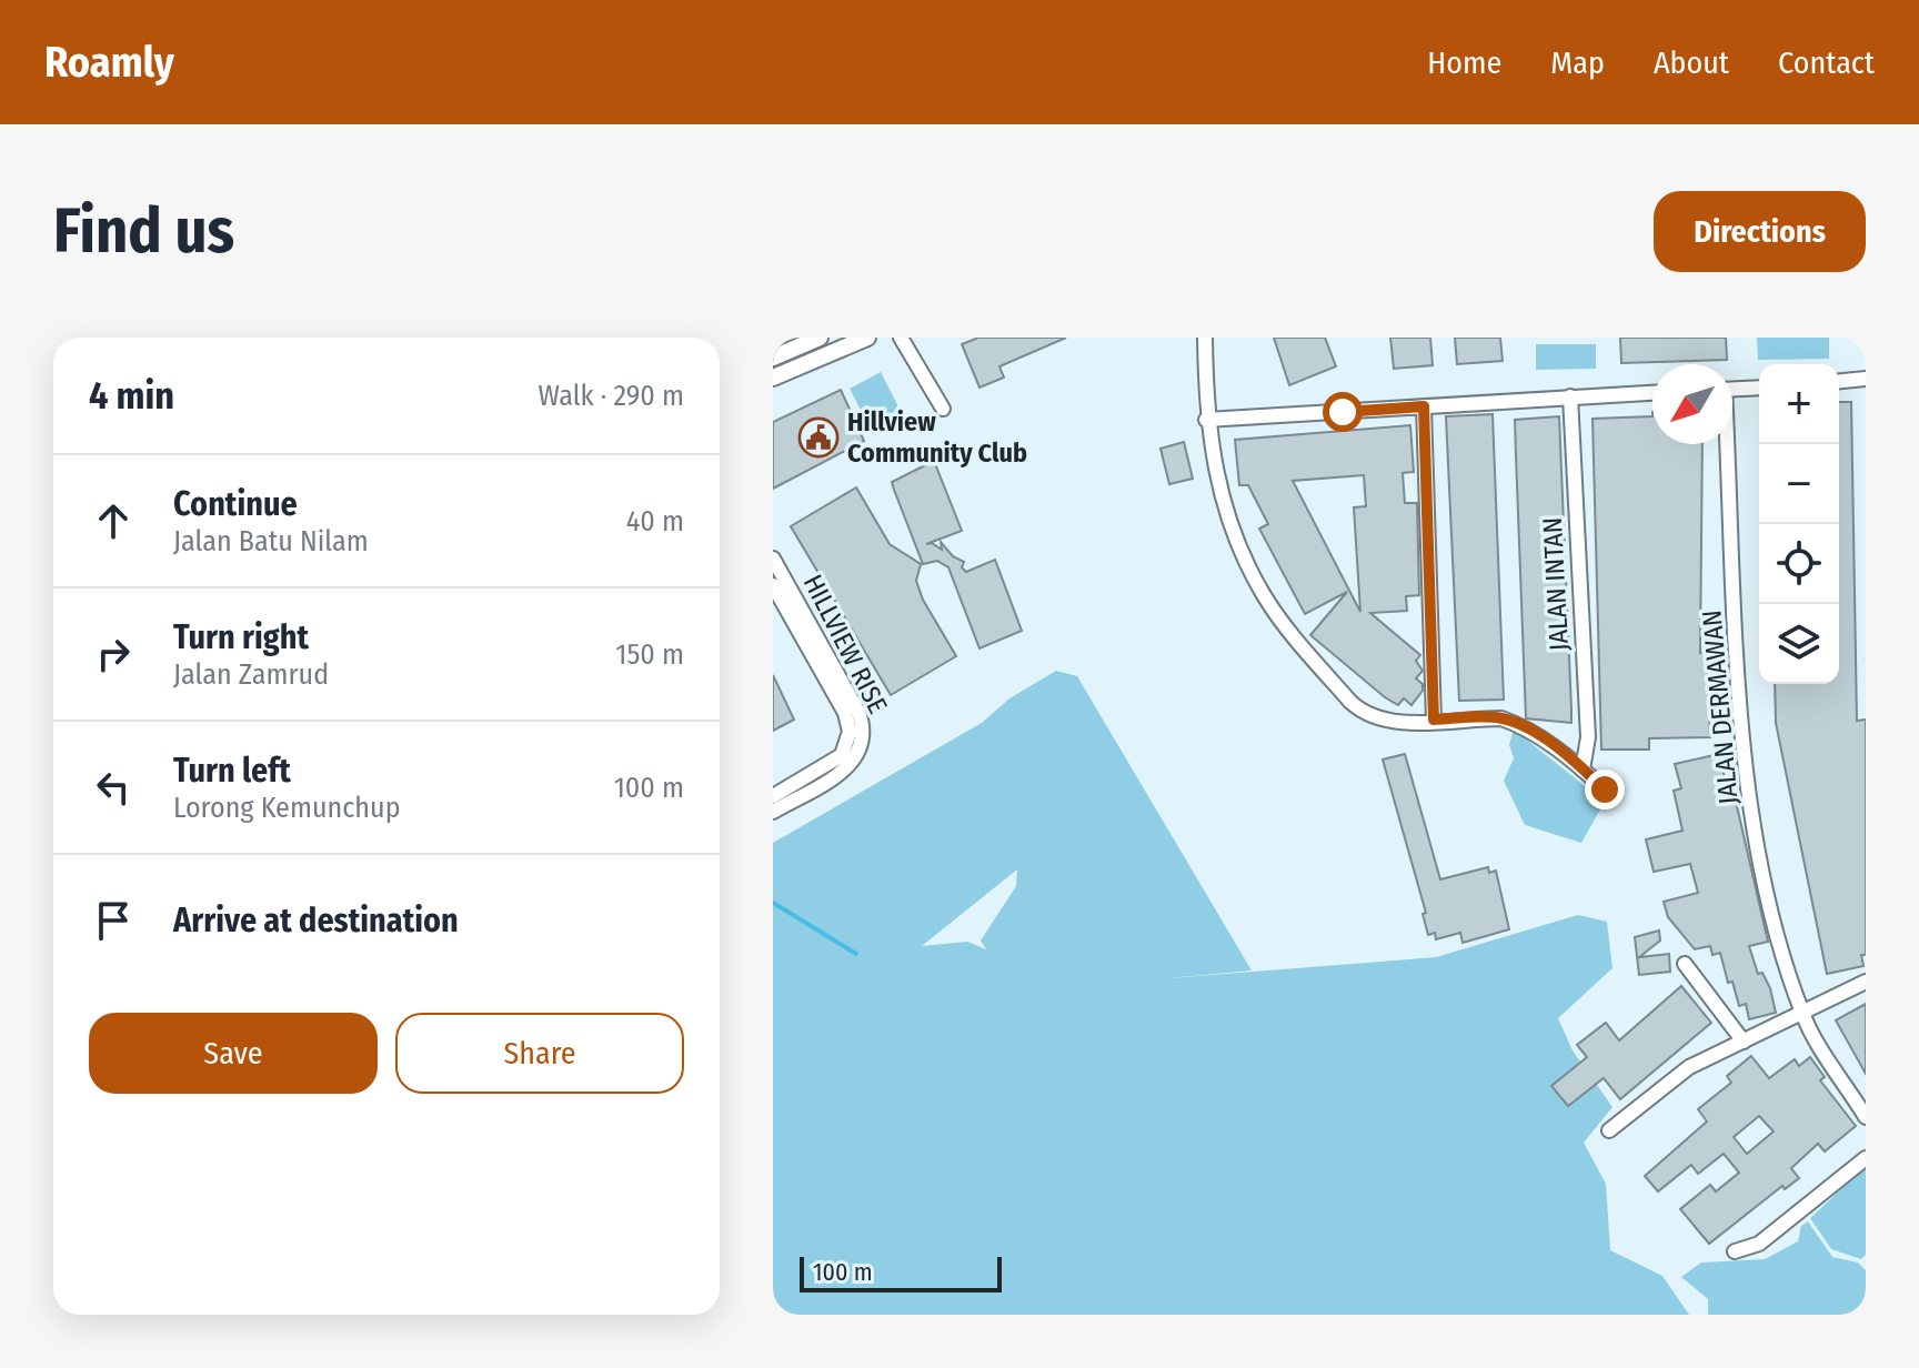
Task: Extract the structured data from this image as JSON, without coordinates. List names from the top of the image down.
{
  "streets": {
    "street": ["JALAN INTAN", "HILLVIEW RISE", "JALAN DERMAWAN"]
  },
  "places": {
    "public building": ["Hillview Community Club"]
  },
  "scale_bar": "100 m",
  "north": "bottom left",
  "page": {
    "header": "Roamly",
    "nav": [
      "Home",
      "Map",
      "About",
      "Contact"
    ],
    "buttons": [
      "Directions",
      ["Save", "Share"]
    ],
    "title": "Find us",
    "heading": ["4 min", "Walk · 290 m"],
    "map_buttons": ["+", "−"],
    "list": [
      ["Continue", "Jalan Batu Nilam", "40 m"],
      ["Turn right", "Jalan Zamrud", "150 m"],
      ["Turn left", "Lorong Kemunchup", "100 m"],
      "Arrive at destination"
    ],
    "scale": "100 m"
  }
}
